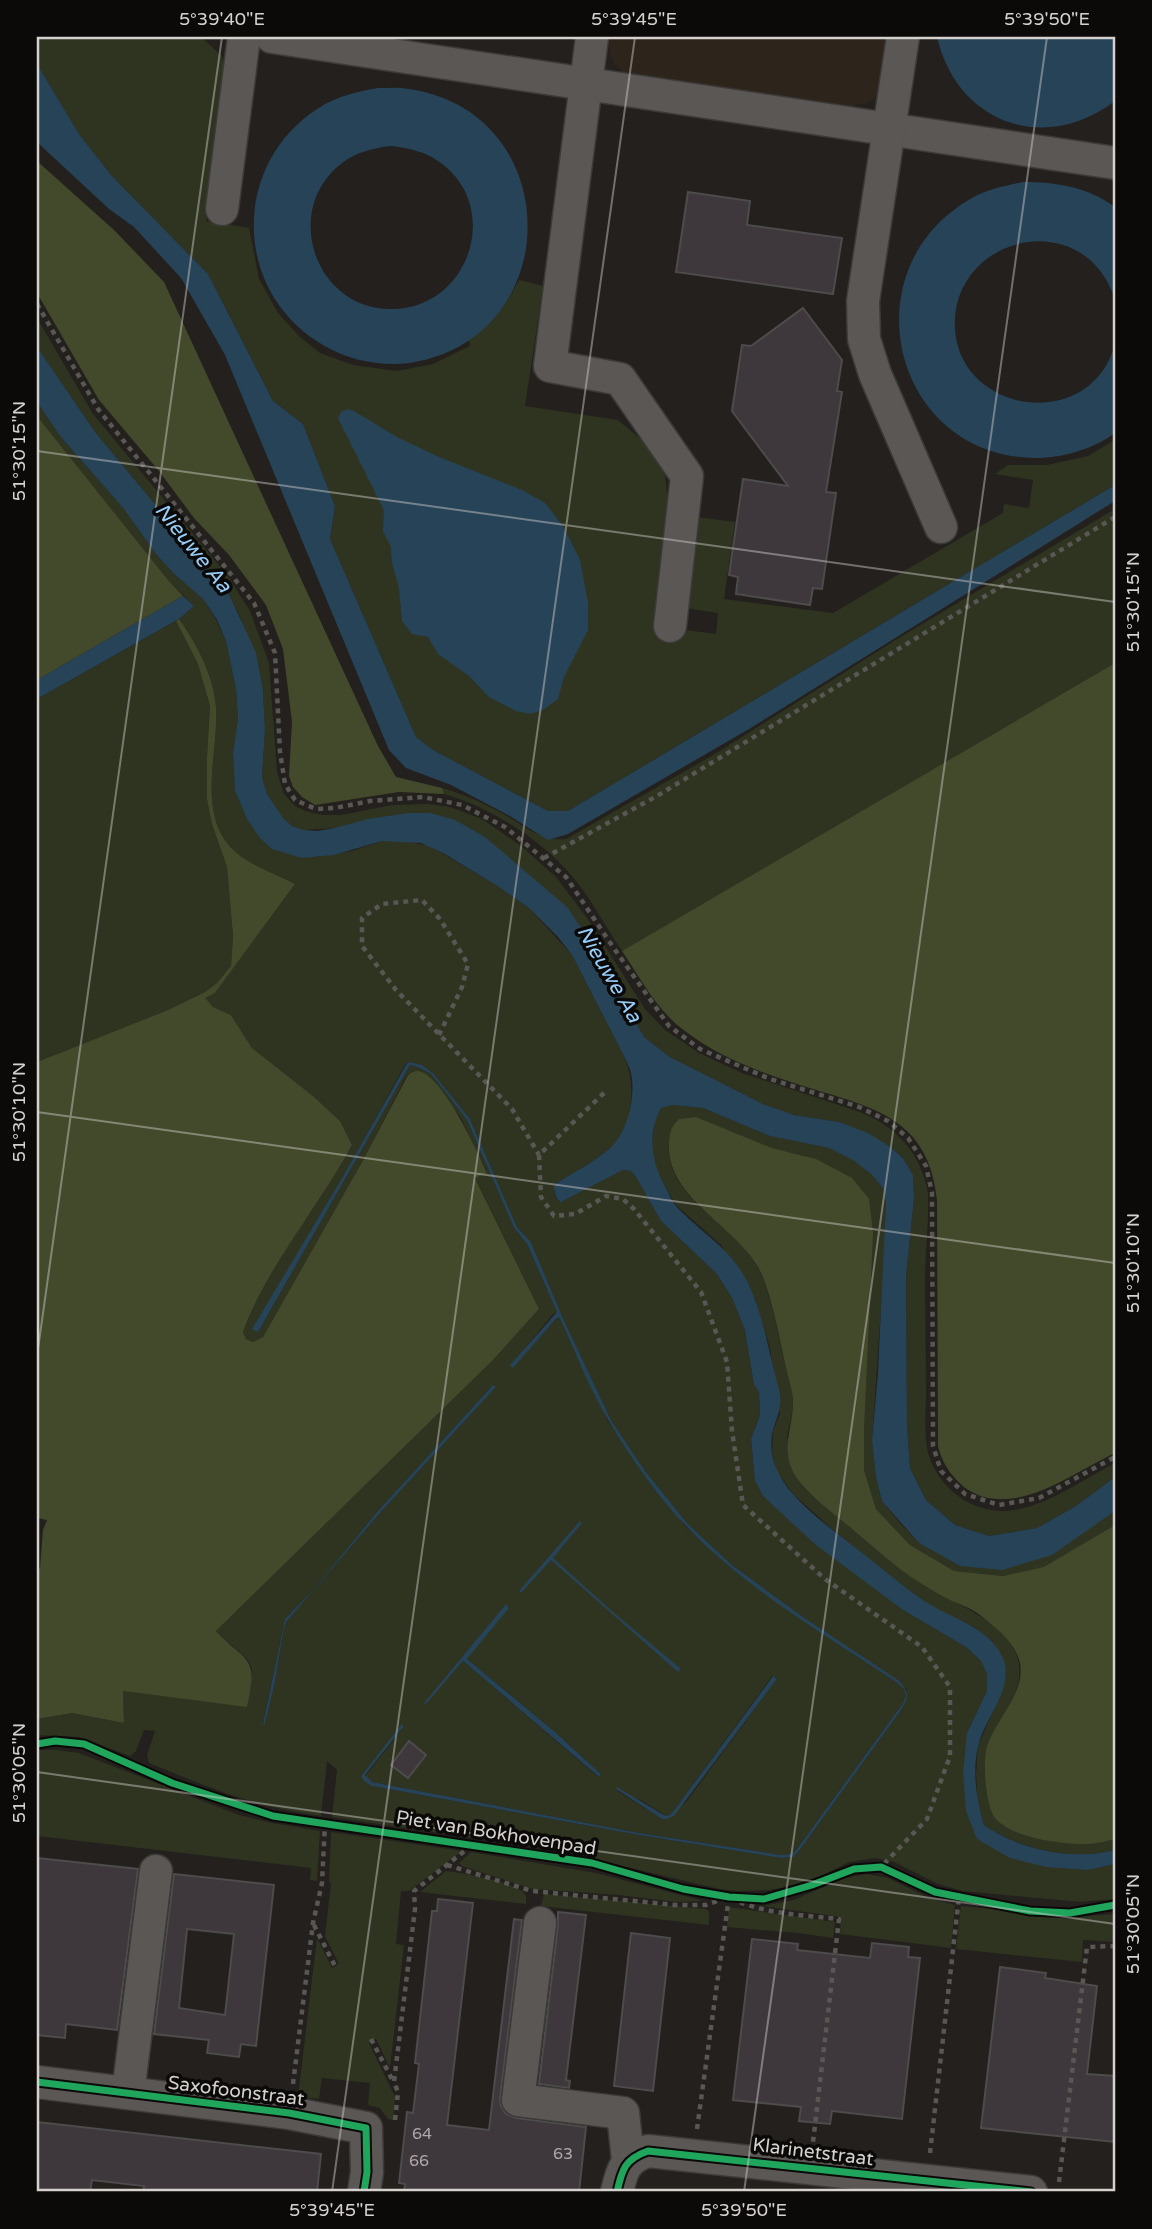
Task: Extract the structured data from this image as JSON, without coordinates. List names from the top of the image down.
{
  "streets": {
    "street": ["Saxofoonstraat", "Klarinetstraat"],
    "cycle path": ["Piet van Bokhovenpad"]
  },
  "water": ["Nieuwe Aa"],
  "house_numbers": ["64", "63", "66"],
  "coordinates": [
    "5°39'40\"E",
    "5°39'45\"E",
    "5°39'50\"E",
    "51°30'15\"N",
    "51°30'10\"N",
    "51°30'05\"N"
  ]
}
